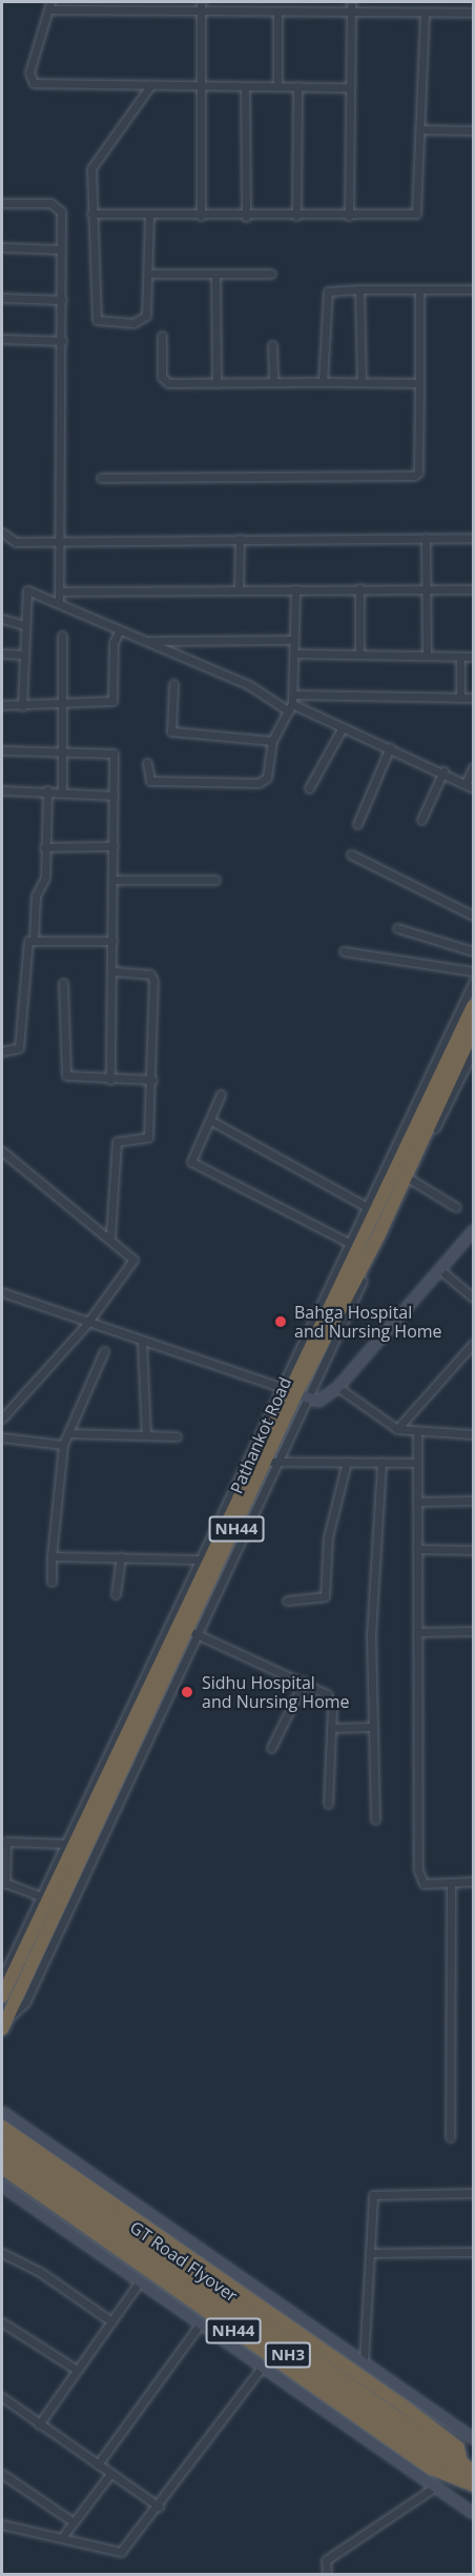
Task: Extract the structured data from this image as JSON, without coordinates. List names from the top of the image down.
{
  "streets": {
    "highway": [
      "Pathankot Road",
      "NH44",
      "GT Road Flyover",
      "NH3"
    ]
  },
  "crossings": [
    ["Pathankot Road", "NH44"],
    ["NH44", "GT Road Flyover"],
    ["NH44", "NH3"],
    ["GT Road Flyover", "NH3"]
  ],
  "places": ["Bahga Hospital and Nursing Home", "Sidhu Hospital and Nursing Home"]
}
